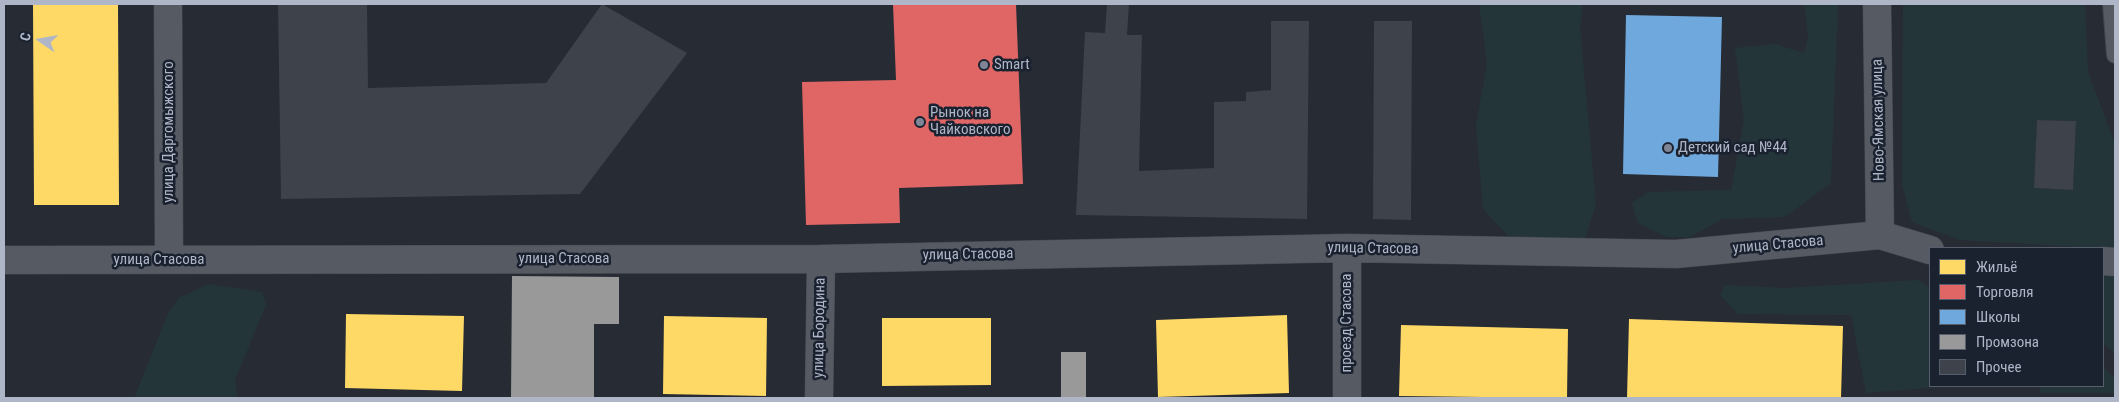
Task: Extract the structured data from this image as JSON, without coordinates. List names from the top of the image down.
{
  "streets": {
    "street": [
      "Ново-Ямская улица",
      "улица Даргомыжского",
      "улица Стасова",
      "проезд Стасова",
      "улица Бородина"
    ]
  },
  "crossings": [
    ["Ново-Ямская улица", "улица Стасова"],
    ["улица Даргомыжского", "улица Стасова"],
    ["улица Стасова", "проезд Стасова"],
    ["улица Стасова", "улица Бородина"]
  ],
  "places": ["Smart", "Рынок на Чайковского", "Детский сад №44"],
  "legend": [
    "Жильё",
    "Торговля",
    "Школы",
    "Промзона",
    "Прочее"
  ],
  "north": "left"
}
